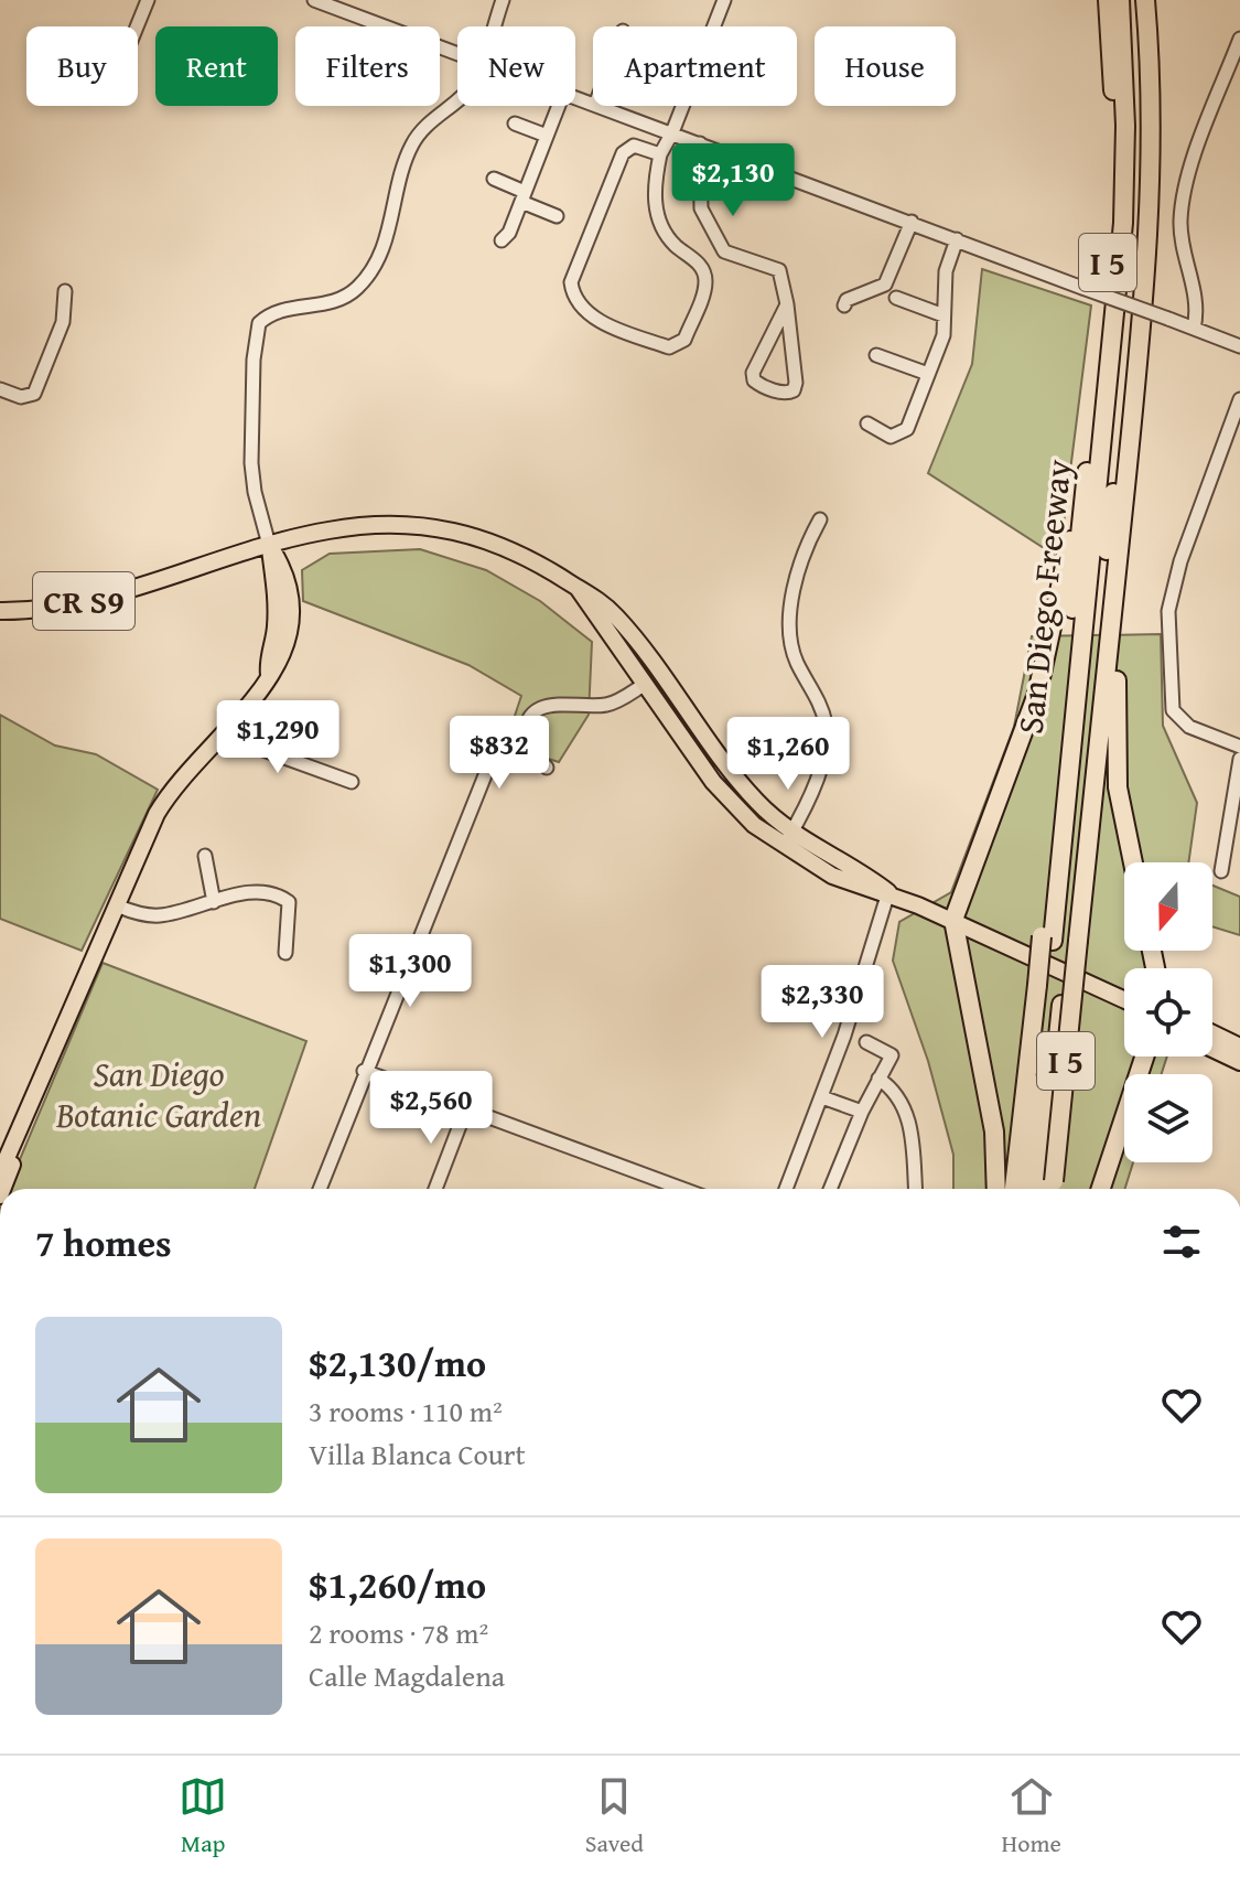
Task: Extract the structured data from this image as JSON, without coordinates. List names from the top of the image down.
{
  "streets": {
    "highway": ["I 5", "San Diego Freeway"],
    "main road": ["CR S9"]
  },
  "parks": ["San Diego Botanic Garden"],
  "north": "bottom",
  "page": {
    "chip": [
      "Buy",
      "Rent",
      "Filters",
      "New",
      "Apartment",
      "House"
    ],
    "price": [
      "$2,130",
      "$1,290",
      "$832",
      "$1,260",
      "$1,300",
      "$2,330",
      "$2,560"
    ],
    "heading": "7 homes",
    "list": [
      {
        "name": "$2,130/mo",
        "note": "3 rooms · 110 m² · Villa Blanca Court"
      },
      {
        "name": "$1,260/mo",
        "note": "2 rooms · 78 m² · Calle Magdalena"
      }
    ],
    "tabs": ["Map", "Saved", "Home"]
  }
}
